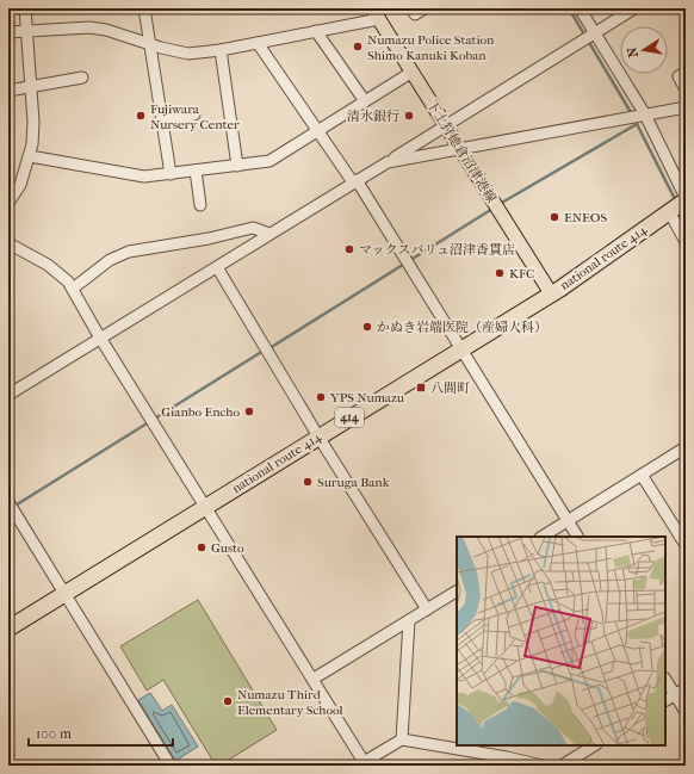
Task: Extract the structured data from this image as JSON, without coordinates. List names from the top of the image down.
{
  "streets": {
    "highway": ["national route 414", "414"],
    "main road": ["下土狩徳倉沼津港線"]
  },
  "crossings": [
    ["下土狩徳倉沼津港線", "national route 414"]
  ],
  "places": {
    "other": [
      "Numazu Police Station Shimo Kanuki Koban",
      "Fujiwara Nursery Center",
      "清水銀行",
      "ENEOS",
      "マックスバリュ沼津香貫店",
      "KFC",
      "かぬき岩端医院（産婦人科）",
      "YPS Numazu",
      "Gianbo Encho",
      "Suruga Bank",
      "Gusto",
      "Numazu Third Elementary School"
    ],
    "transit": ["八間町"]
  },
  "scale_bar": "100 m",
  "north": "left"
}
